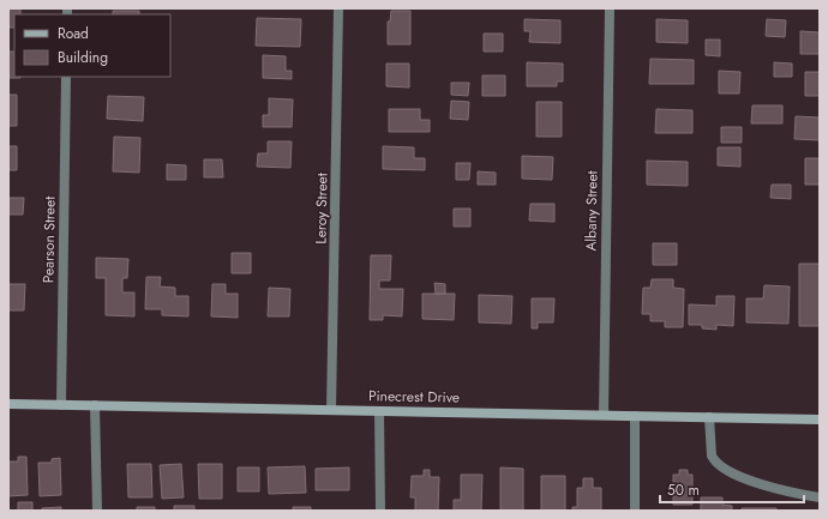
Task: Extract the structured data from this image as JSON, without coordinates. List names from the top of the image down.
{
  "streets": {
    "street": [
      "Leroy Street",
      "Albany Street",
      "Pearson Street",
      "Pinecrest Drive"
    ]
  },
  "crossings": [
    ["Leroy Street", "Pinecrest Drive"],
    ["Albany Street", "Pinecrest Drive"],
    ["Pearson Street", "Pinecrest Drive"]
  ],
  "legend": ["Road", "Building"],
  "scale_bar": "50 m"
}
